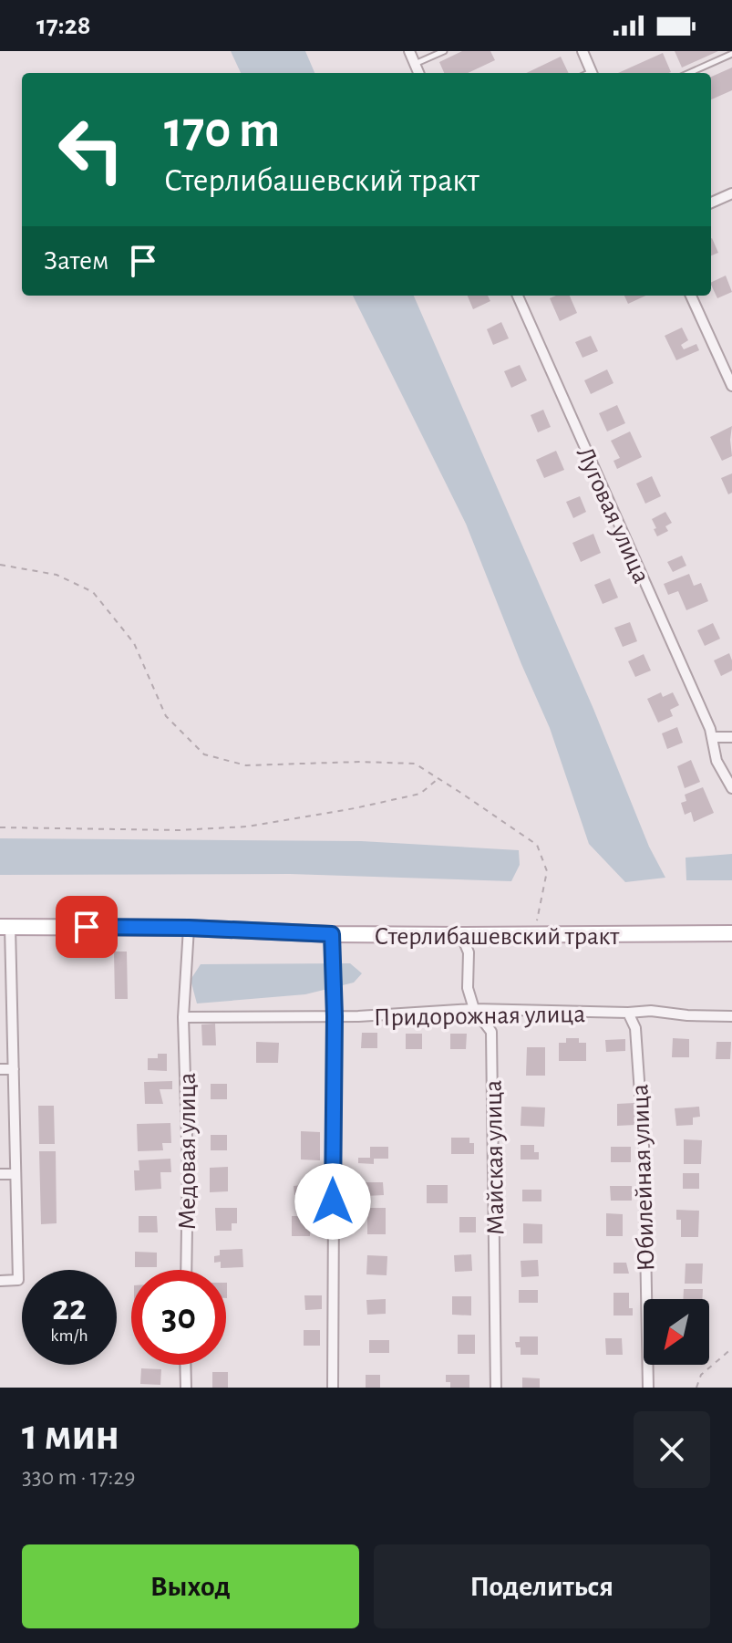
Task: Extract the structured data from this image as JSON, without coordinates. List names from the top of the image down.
{
  "streets": {
    "main road": ["Стерлибашевский тракт"],
    "street": [
      "Луговая улица",
      "Придорожная улица",
      "Медовая улица",
      "Майская улица",
      "Юбилейная улица"
    ]
  },
  "crossings": [
    ["Стерлибашевский тракт", "Медовая улица"],
    ["Стерлибашевский тракт", "Майская улица"],
    ["Придорожная улица", "Медовая улица"],
    ["Придорожная улица", "Майская улица"],
    ["Придорожная улица", "Юбилейная улица"]
  ],
  "north": "bottom left",
  "page": {
    "status": "17:28",
    "turn": ["170 m", "Стерлибашевский тракт"],
    "then": "Затем",
    "speed": "22 km/h",
    "limit": "30",
    "heading": ["1 мин", "330 m · 17:29"],
    "buttons": ["Выход", "Поделиться"]
  }
}
